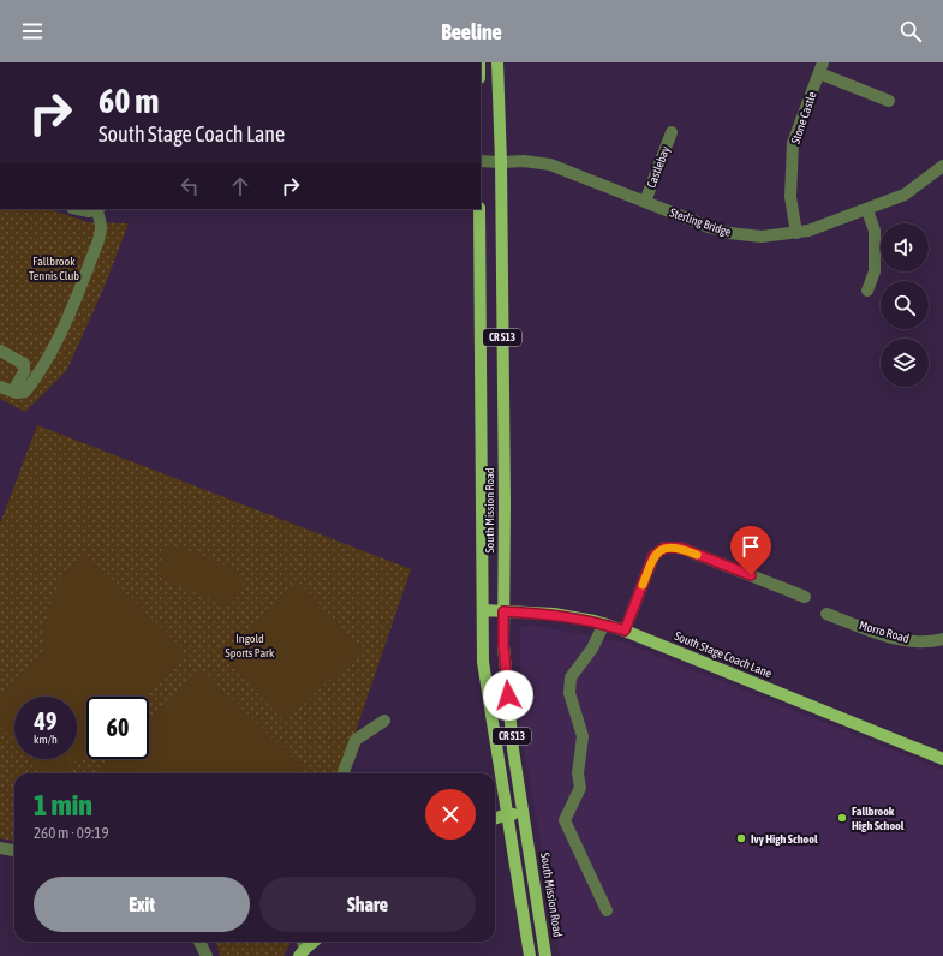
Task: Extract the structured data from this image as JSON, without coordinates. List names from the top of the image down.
{
  "streets": {
    "main road": ["CR S13", "South Mission Road", "South Stage Coach Lane"],
    "street": [
      "Stone Castle",
      "Castlebay",
      "Sterling Bridge",
      "Morro Road"
    ]
  },
  "crossings": [
    ["Stone Castle", "Sterling Bridge"],
    ["Castlebay", "Sterling Bridge"],
    ["Sterling Bridge", "South Mission Road"],
    ["South Mission Road", "South Stage Coach Lane"]
  ],
  "parks": ["Fallbrook Tennis Club", "Ingold Sports Park"],
  "places": ["Fallbrook High School", "Ivy High School"],
  "page": {
    "header": "Beeline",
    "turn": ["60 m", "South Stage Coach Lane"],
    "speed": "49 km/h",
    "limit": "60",
    "heading": ["1 min", "260 m · 09:19"],
    "buttons": ["Exit", "Share"]
  }
}
